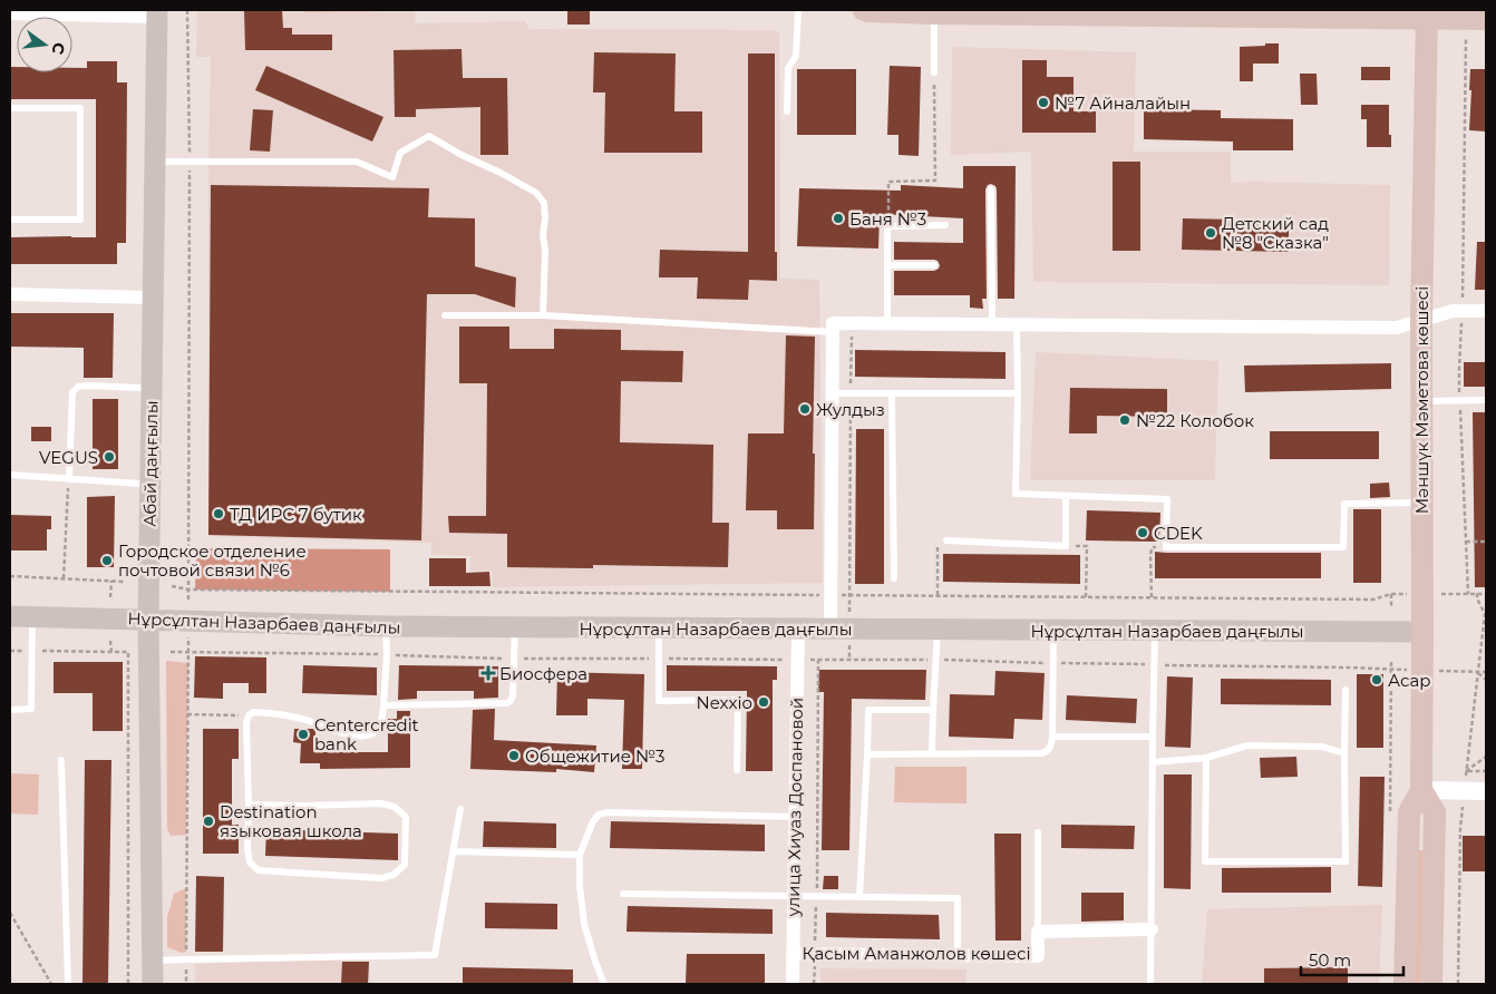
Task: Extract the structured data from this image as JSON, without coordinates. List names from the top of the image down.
{
  "streets": {
    "main road": ["Мәншүк Мәметова көшесі", "Абай даңғылы", "Нұрсұлтан Назарбаев даңғылы"],
    "street": ["улица Хиуаз Доспановой", "Қасым Аманжолов көшесі"]
  },
  "crossings": [
    ["Мәншүк Мәметова көшесі", "Нұрсұлтан Назарбаев даңғылы"],
    ["Абай даңғылы", "Нұрсұлтан Назарбаев даңғылы"],
    ["Нұрсұлтан Назарбаев даңғылы", "улица Хиуаз Доспановой"],
    ["улица Хиуаз Доспановой", "Қасым Аманжолов көшесі"]
  ],
  "places": {
    "other": [
      "№7 Айналайын",
      "Баня №3",
      "Детский сад №8 \"Сказка\"",
      "Жулдыз",
      "№22 Колобок",
      "VEGUS",
      "ТД ИРС 7 бутик",
      "CDEK",
      "Городское отделение почтовой связи №6",
      "Асар",
      "Nexxio",
      "Centercredit bank",
      "Общежитие №3",
      "Destination языковая школа"
    ],
    "health": ["Биосфера"]
  },
  "scale_bar": "50 m",
  "north": "right"
}
